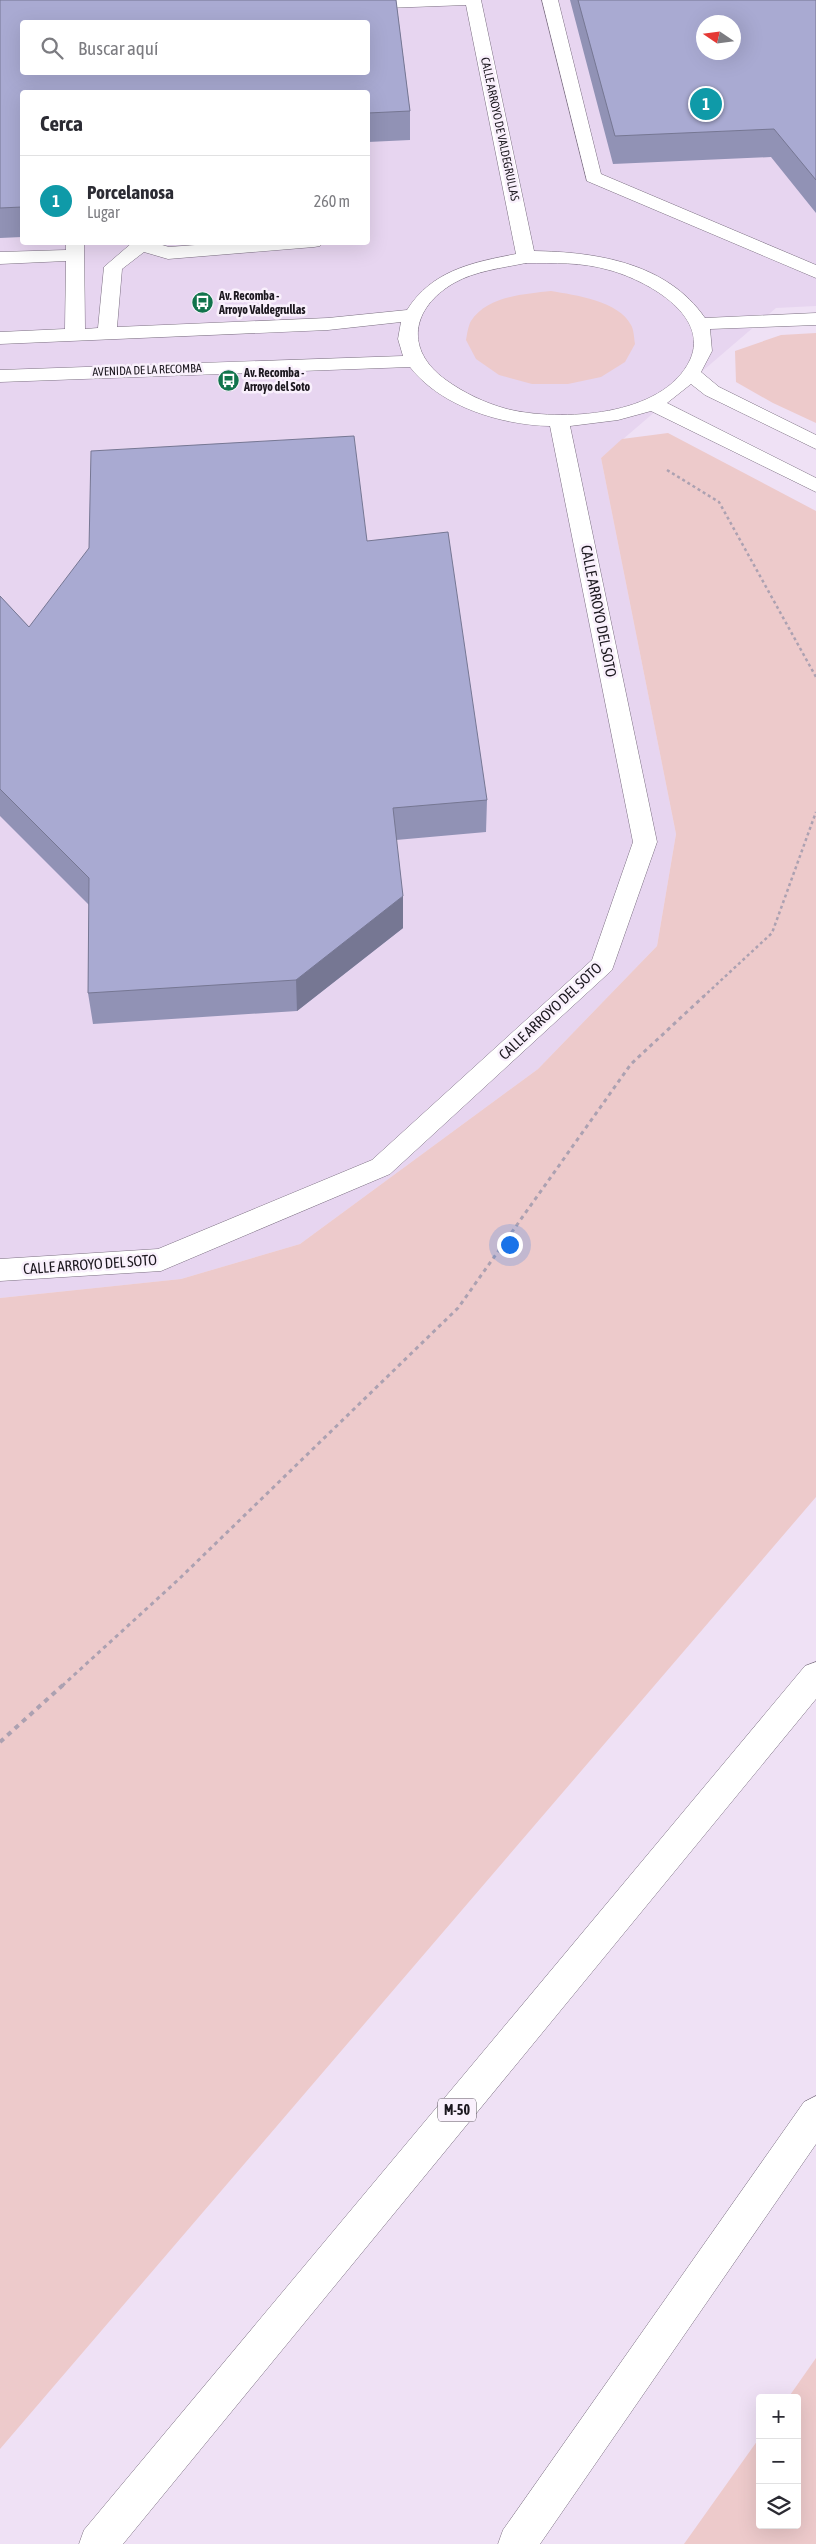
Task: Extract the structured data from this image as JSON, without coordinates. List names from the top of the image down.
{
  "streets": {
    "main road": [
      "CALLE ARROYO DE VALDEGRULLAS",
      "AVENIDA DE LA RECOMBA",
      "CALLE ARROYO DEL SOTO",
      "M-50"
    ]
  },
  "places": {
    "bus stop": ["Av. Recomba - Arroyo Valdegrullas", "Av. Recomba - Arroyo del Soto"]
  },
  "north": "left",
  "page": {
    "search": "Buscar aquí",
    "pins": "1",
    "heading": "Cerca",
    "list": [
      {
        "mark": "1",
        "name": "Porcelanosa",
        "note": "Lugar",
        "value": "260 m"
      }
    ],
    "map_buttons": ["+", "−"]
  }
}
